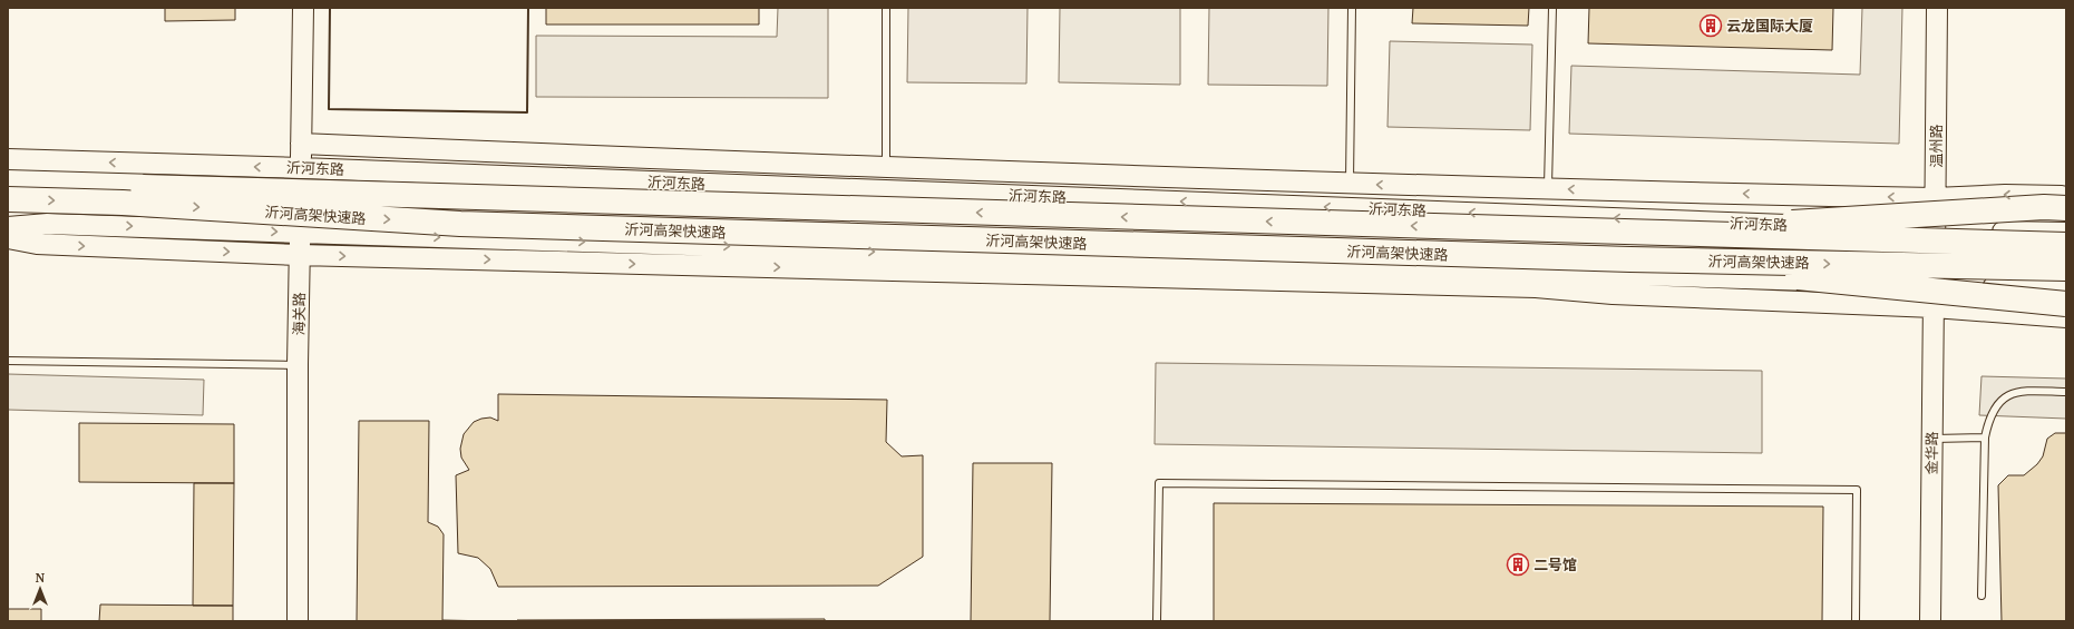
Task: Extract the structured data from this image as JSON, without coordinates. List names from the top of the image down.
{
  "streets": {
    "highway": ["沂河高架快速路"],
    "main road": [
      "温州路",
      "沂河东路",
      "海关路",
      "金华路"
    ]
  },
  "crossings": [
    ["温州路", "沂河东路"],
    ["温州路", "金华路"],
    ["沂河东路", "海关路"]
  ],
  "places": {
    "building": ["云龙国际大厦", "二号馆"]
  },
  "north": "top"
}
